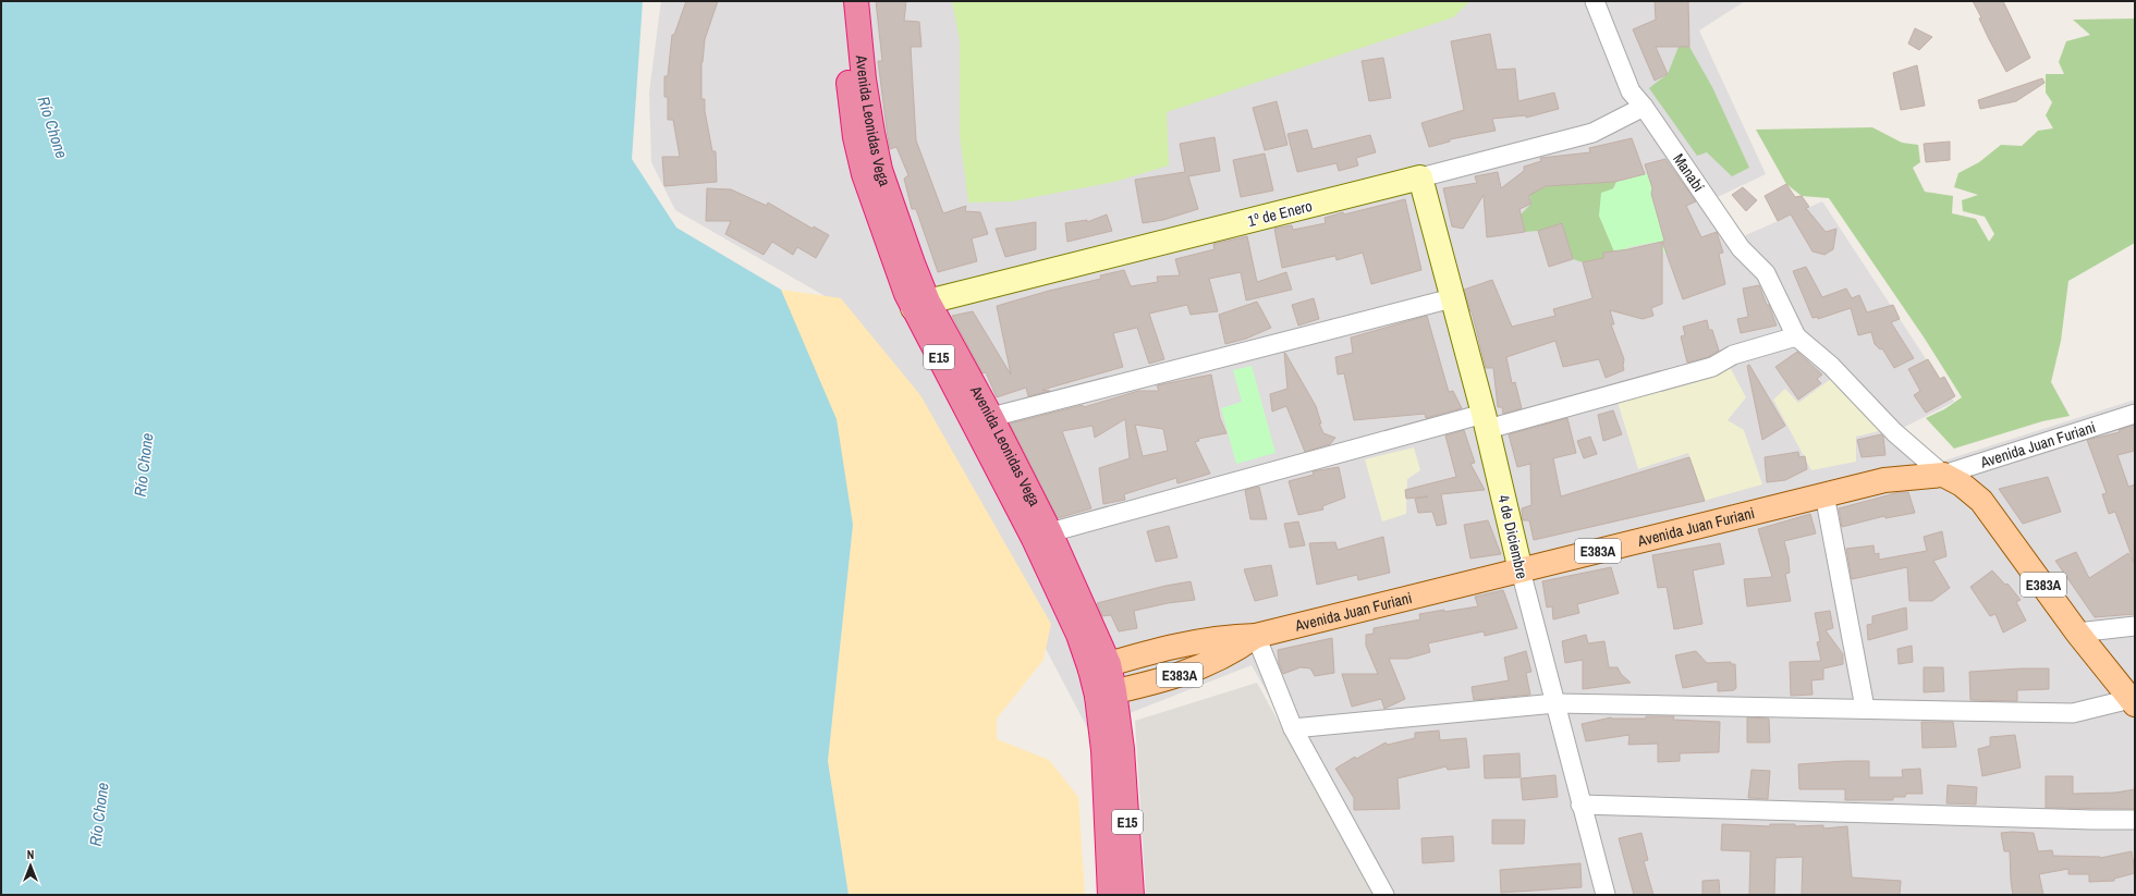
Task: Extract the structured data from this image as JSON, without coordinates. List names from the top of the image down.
{
  "streets": {
    "highway": ["Avenida Leonidas Vega", "E15"],
    "main road": ["Avenida Juan Furiani", "E383A"],
    "street": ["Manabí", "1º de Enero", "4 de Diciembre"]
  },
  "crossings": [
    ["Avenida Leonidas Vega", "1º de Enero"],
    ["Avenida Leonidas Vega", "Avenida Juan Furiani"],
    ["Manabí", "1º de Enero"],
    ["1º de Enero", "4 de Diciembre"],
    ["Avenida Juan Furiani", "4 de Diciembre"],
    ["Avenida Juan Furiani", "E383A"]
  ],
  "water": ["Río Chone"],
  "north": "top"
}
